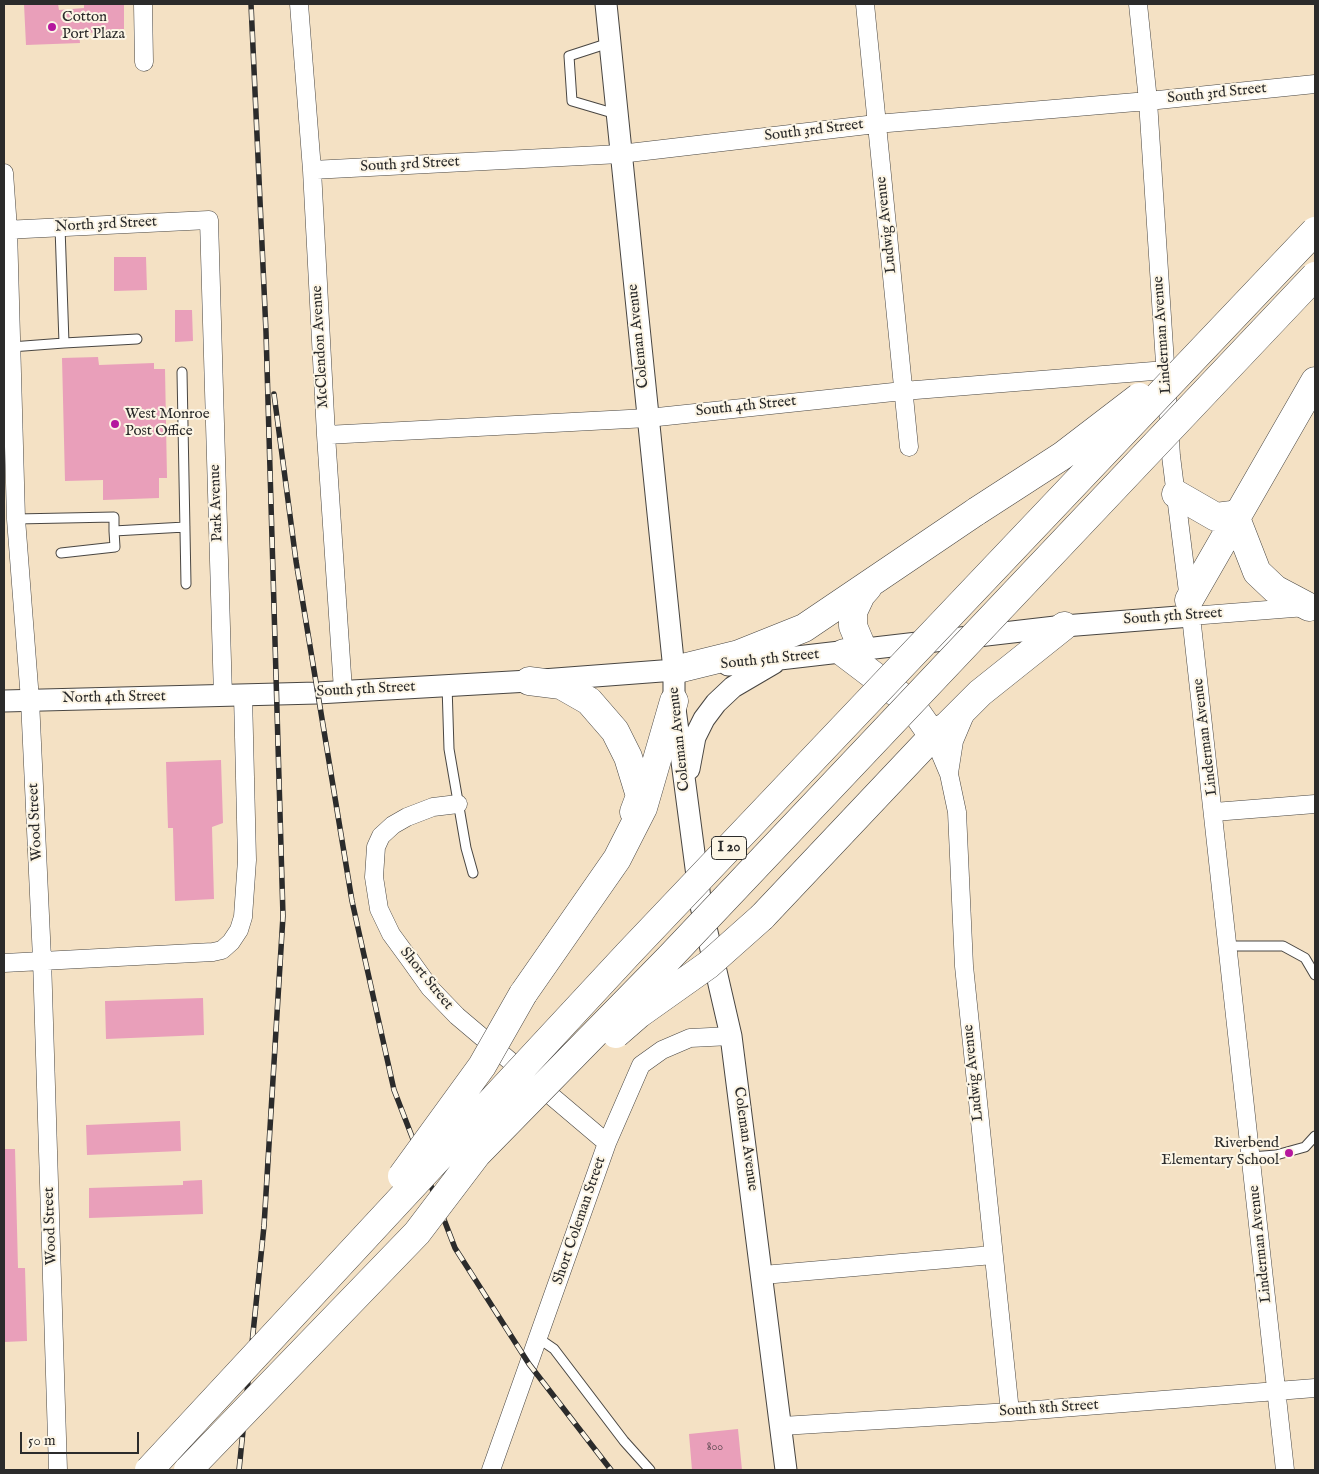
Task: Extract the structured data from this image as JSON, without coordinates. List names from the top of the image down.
{
  "streets": {
    "highway": ["I 20"],
    "street": [
      "South 3rd Street",
      "North 3rd Street",
      "Ludwig Avenue",
      "Linderman Avenue",
      "Coleman Avenue",
      "McClendon Avenue",
      "South 4th Street",
      "Park Avenue",
      "South 5th Street",
      "North 4th Street",
      "Wood Street",
      "Short Street",
      "Short Coleman Street",
      "South 8th Street"
    ]
  },
  "crossings": [
    ["South 3rd Street", "Ludwig Avenue"],
    ["South 3rd Street", "Linderman Avenue"],
    ["South 3rd Street", "Coleman Avenue"],
    ["South 3rd Street", "McClendon Avenue"],
    ["North 3rd Street", "Park Avenue"],
    ["North 3rd Street", "Wood Street"],
    ["Ludwig Avenue", "South 4th Street"],
    ["Ludwig Avenue", "South 8th Street"],
    ["Linderman Avenue", "South 4th Street"],
    ["Linderman Avenue", "South 5th Street"],
    ["Linderman Avenue", "South 8th Street"],
    ["Coleman Avenue", "South 4th Street"],
    ["Coleman Avenue", "South 5th Street"],
    ["Coleman Avenue", "Short Coleman Street"],
    ["Coleman Avenue", "South 8th Street"],
    ["McClendon Avenue", "South 4th Street"],
    ["McClendon Avenue", "South 5th Street"],
    ["Park Avenue", "South 5th Street"],
    ["Park Avenue", "North 4th Street"],
    ["Park Avenue", "Wood Street"],
    ["South 5th Street", "North 4th Street"],
    ["North 4th Street", "Wood Street"],
    ["Short Street", "Short Coleman Street"]
  ],
  "places": ["Cotton Port Plaza", "West Monroe Post Office", "Riverbend Elementary School"],
  "house_numbers": ["800"],
  "scale_bar": "50 m"
}
